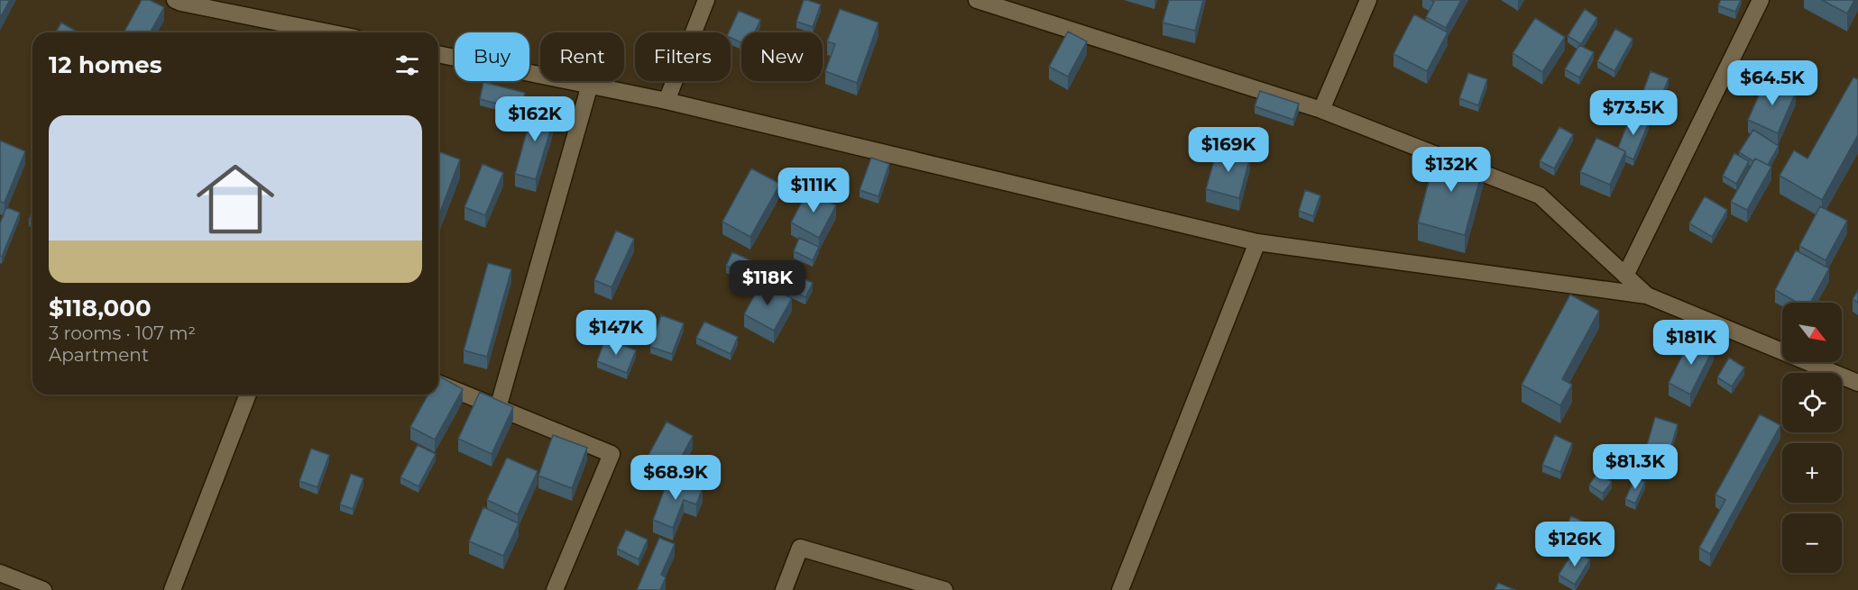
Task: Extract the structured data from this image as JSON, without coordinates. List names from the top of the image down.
{
  "north": "bottom right",
  "page": {
    "chip": [
      "Buy",
      "Rent",
      "Filters",
      "New"
    ],
    "heading": "12 homes",
    "price": [
      "$64.5K",
      "$73.5K",
      "$162K",
      "$169K",
      "$132K",
      "$111K",
      "$118K",
      "$147K",
      "$181K",
      "$81.3K",
      "$68.9K",
      "$126K"
    ],
    "list": [
      {
        "name": "$118,000",
        "note": "3 rooms · 107 m² · Apartment"
      }
    ],
    "map_buttons": ["+", "−"]
  }
}
